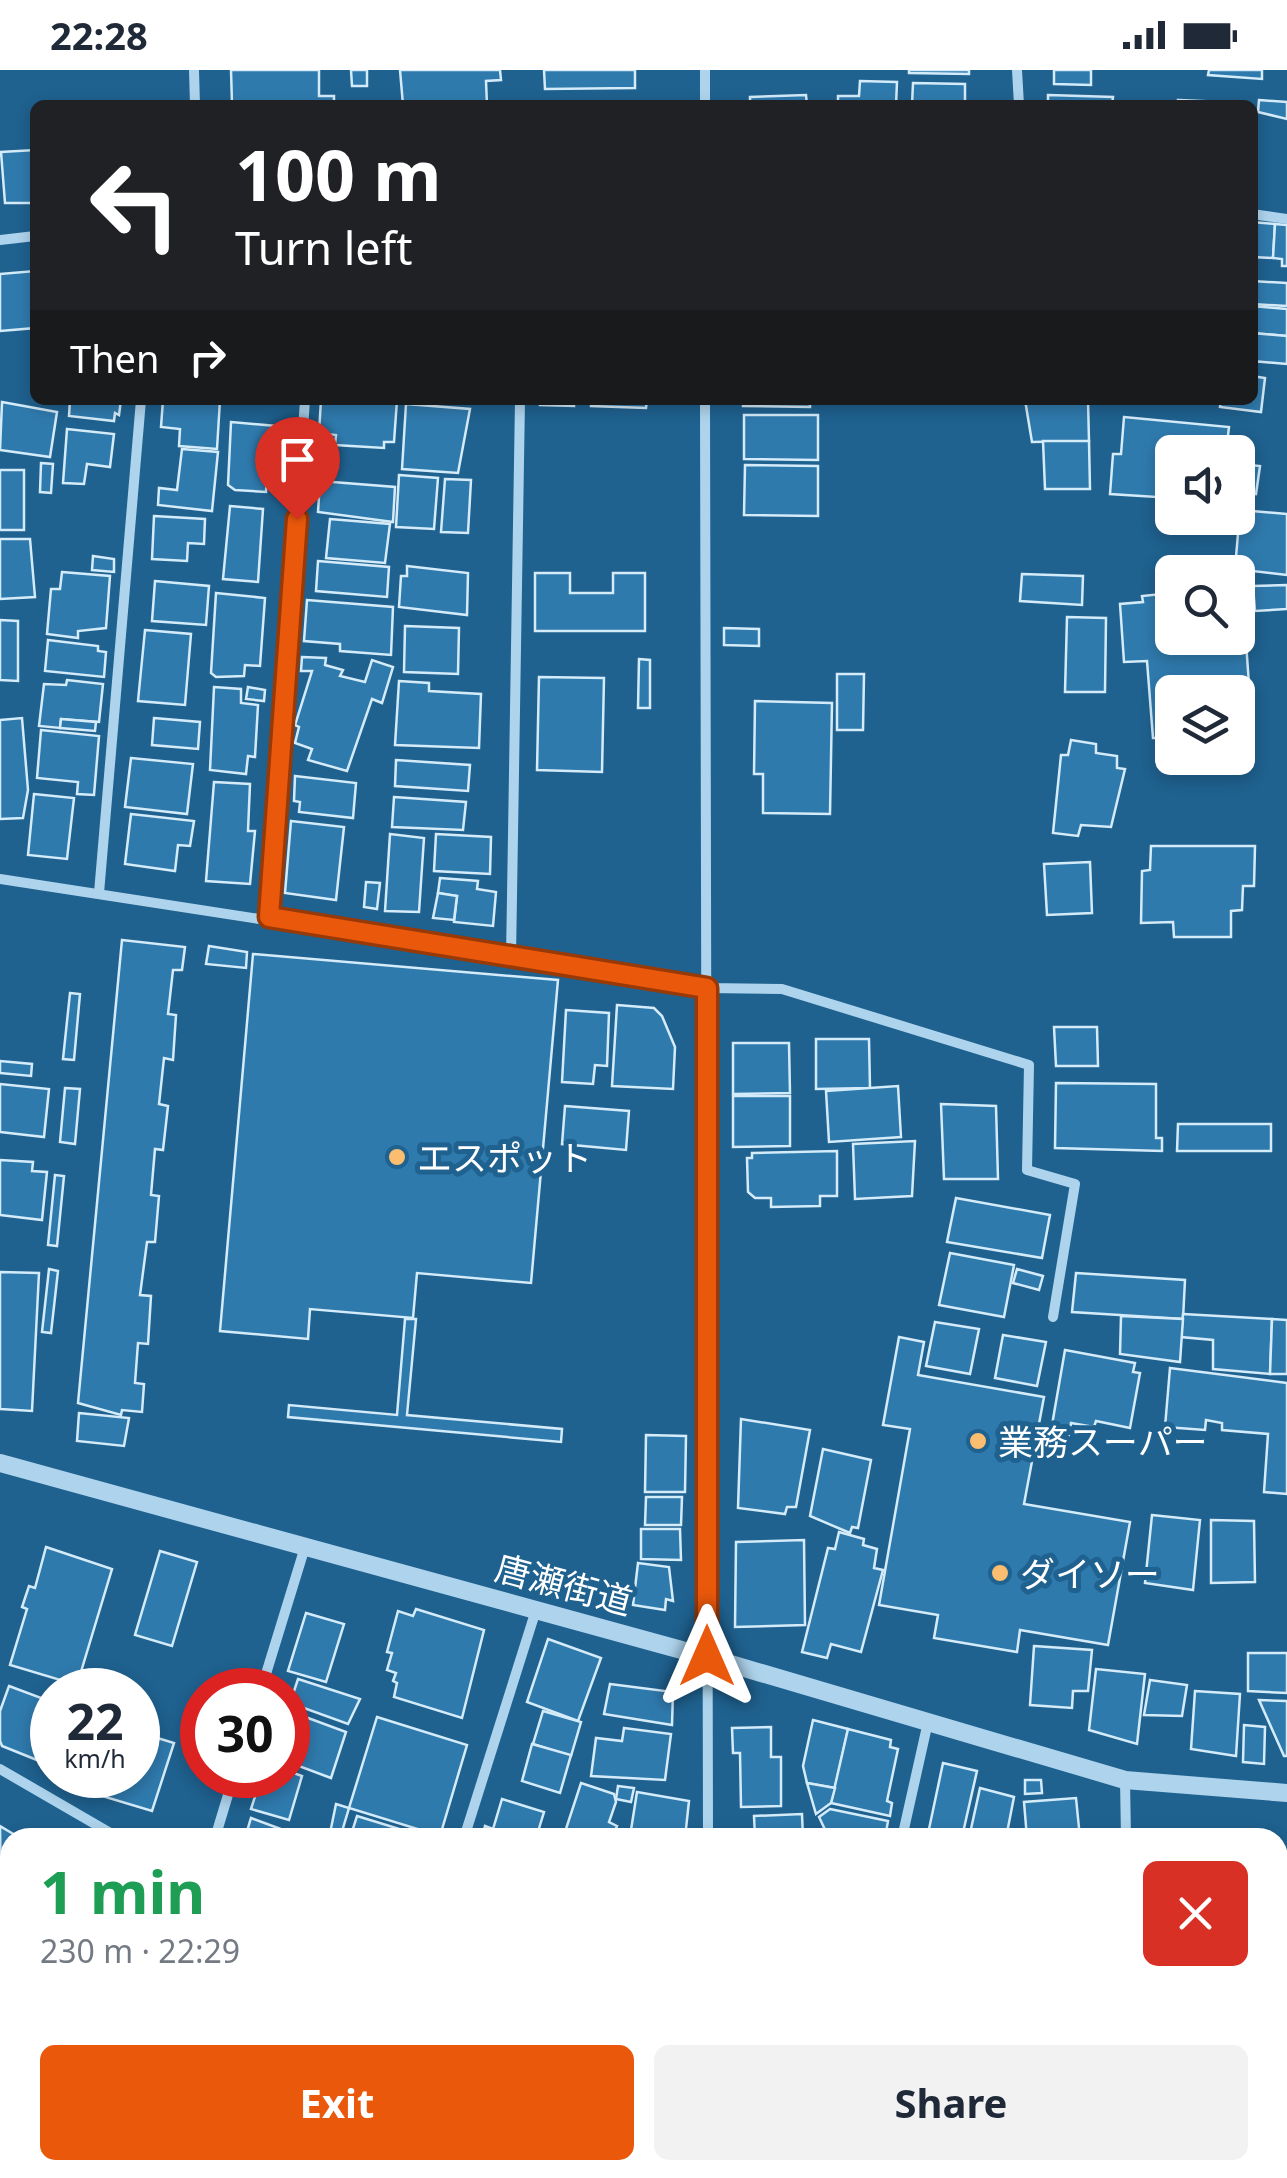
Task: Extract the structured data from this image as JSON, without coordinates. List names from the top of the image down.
{
  "streets": {
    "street": ["唐瀬街道"]
  },
  "places": ["エスポット", "業務スーパー", "ダイソー"],
  "page": {
    "status": "22:28",
    "turn": ["100 m", "Turn left"],
    "then": "Then",
    "speed": "22 km/h",
    "limit": "30",
    "heading": ["1 min", "230 m · 22:29"],
    "buttons": ["Exit", "Share"]
  }
}
